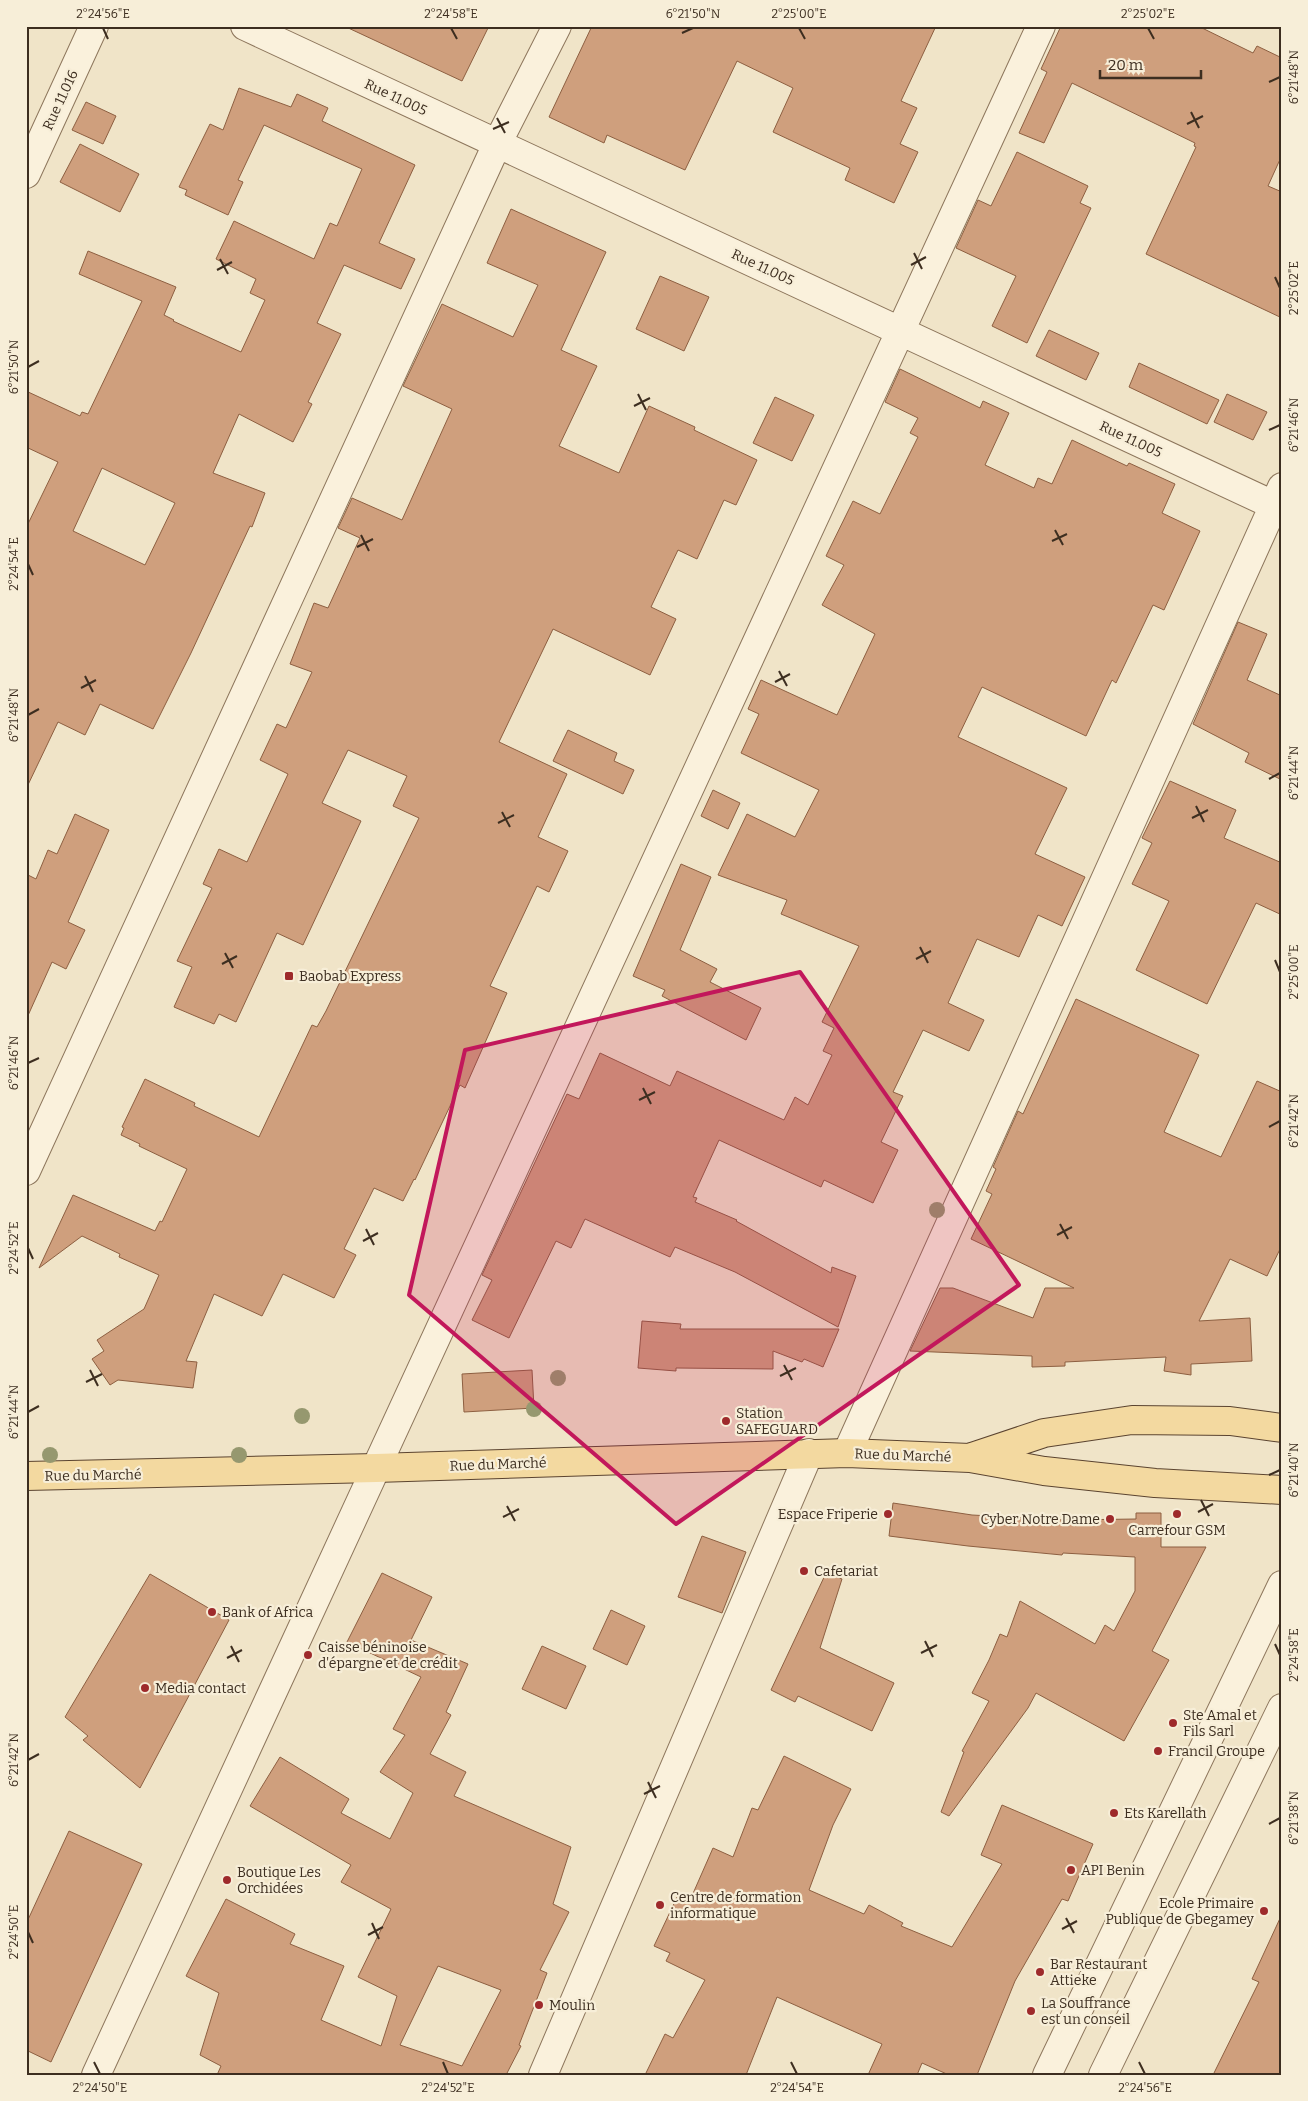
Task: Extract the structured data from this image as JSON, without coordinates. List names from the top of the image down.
{
  "streets": {
    "main road": ["Rue du Marché"],
    "street": ["Rue 11.005", "Rue 11.016"]
  },
  "places": {
    "transit": ["Baobab Express"],
    "other": [
      "Station SAFEGUARD",
      "Espace Friperie",
      "Carrefour GSM",
      "Cyber Notre Dame",
      "Cafetariat",
      "Bank of Africa",
      "Caisse béninoise d'épargne et de crédit",
      "Media contact",
      "Ste Amal et Fils Sarl",
      "Francil Groupe",
      "Ets Karellath",
      "API Benin",
      "Boutique Les Orchidées",
      "Centre de formation informatique",
      "Ecole Primaire Publique de Gbegamey",
      "Bar Restaurant Attieke",
      "Moulin",
      "La Souffrance est un conseil"
    ]
  },
  "scale_bar": "20 m",
  "coordinates": [
    "2°24'56\"E",
    "2°24'58\"E",
    "6°21'50\"N",
    "2°25'00\"E",
    "2°25'02\"E",
    "6°21'48\"N",
    "6°21'46\"N",
    "2°24'54\"E",
    "6°21'44\"N",
    "6°21'42\"N",
    "2°24'52\"E",
    "6°21'40\"N",
    "6°21'38\"N",
    "2°24'50\"E"
  ]
}
